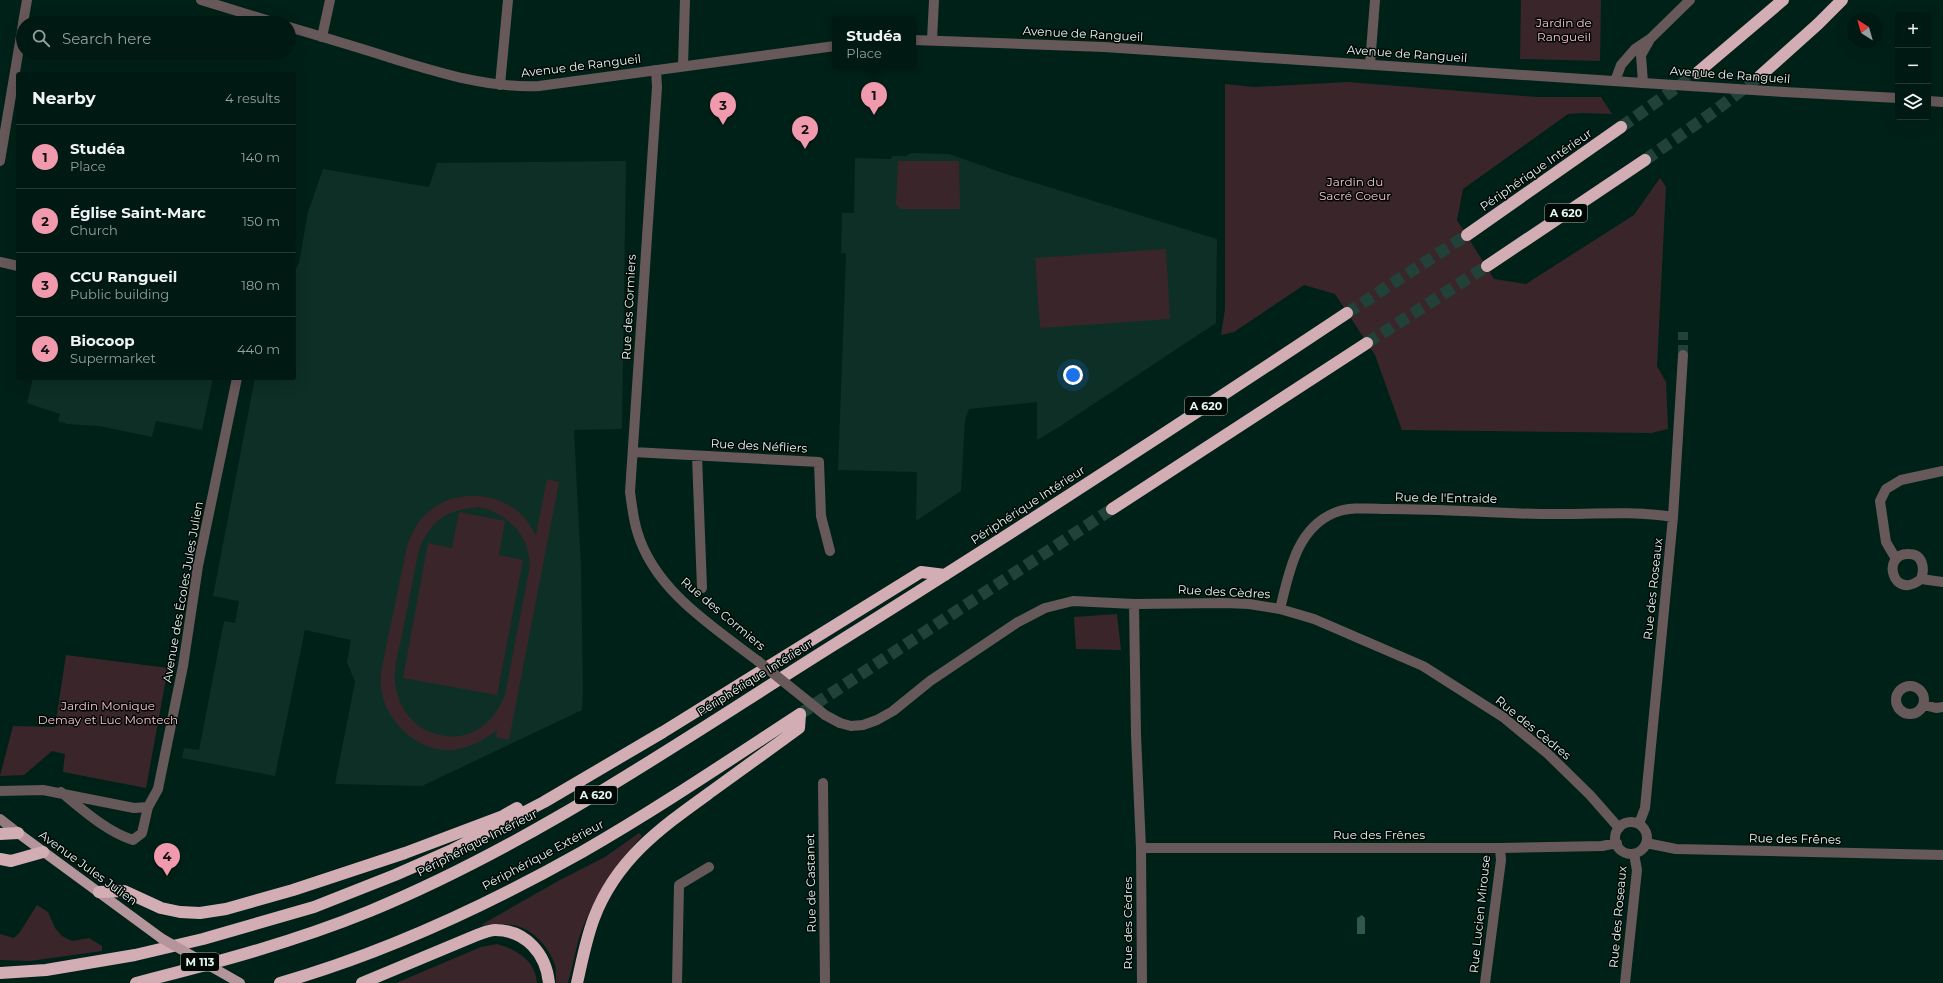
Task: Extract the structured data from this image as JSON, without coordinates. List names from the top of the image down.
{
  "streets": {
    "highway": ["Périphérique Intérieur", "A 620", "Périphérique Extérieur"],
    "main road": ["Avenue Jules Julien", "M 113"],
    "street": [
      "Avenue de Rangueil",
      "Rue des Cormiers",
      "Rue des Néfliers",
      "Rue de l'Entraide",
      "Rue des Roseaux",
      "Avenue des Écoles Jules Julien",
      "Rue des Cèdres",
      "Rue des Frênes",
      "Rue de Castanet",
      "Rue Lucien Mirouse"
    ]
  },
  "crossings": [
    ["Avenue de Rangueil", "Rue des Cormiers"],
    ["Rue des Cormiers", "Rue des Néfliers"],
    ["Rue des Cormiers", "Rue des Cèdres"],
    ["Rue de l'Entraide", "Rue des Roseaux"],
    ["Rue de l'Entraide", "Rue des Cèdres"],
    ["Rue des Roseaux", "Rue des Cèdres"],
    ["Rue des Roseaux", "Rue des Frênes"],
    ["Rue des Cèdres", "Rue des Frênes"],
    ["Rue des Frênes", "Rue Lucien Mirouse"]
  ],
  "parks": ["Jardin de Rangueil", "Jardin du Sacré Coeur", "Jardin Monique Demay et Luc Montech"],
  "north": "top left",
  "page": {
    "map_buttons": ["+", "−"],
    "search": "Search here",
    "popup": ["Studéa", "Place"],
    "heading": ["Nearby", "4 results"],
    "pins": [
      "1",
      "3",
      "2",
      "4"
    ],
    "list": [
      {
        "mark": "1",
        "name": "Studéa",
        "note": "Place",
        "value": "140 m"
      },
      {
        "mark": "2",
        "name": "Église Saint-Marc",
        "note": "Church",
        "value": "150 m"
      },
      {
        "mark": "3",
        "name": "CCU Rangueil",
        "note": "Public building",
        "value": "180 m"
      },
      {
        "mark": "4",
        "name": "Biocoop",
        "note": "Supermarket",
        "value": "440 m"
      }
    ]
  }
}
